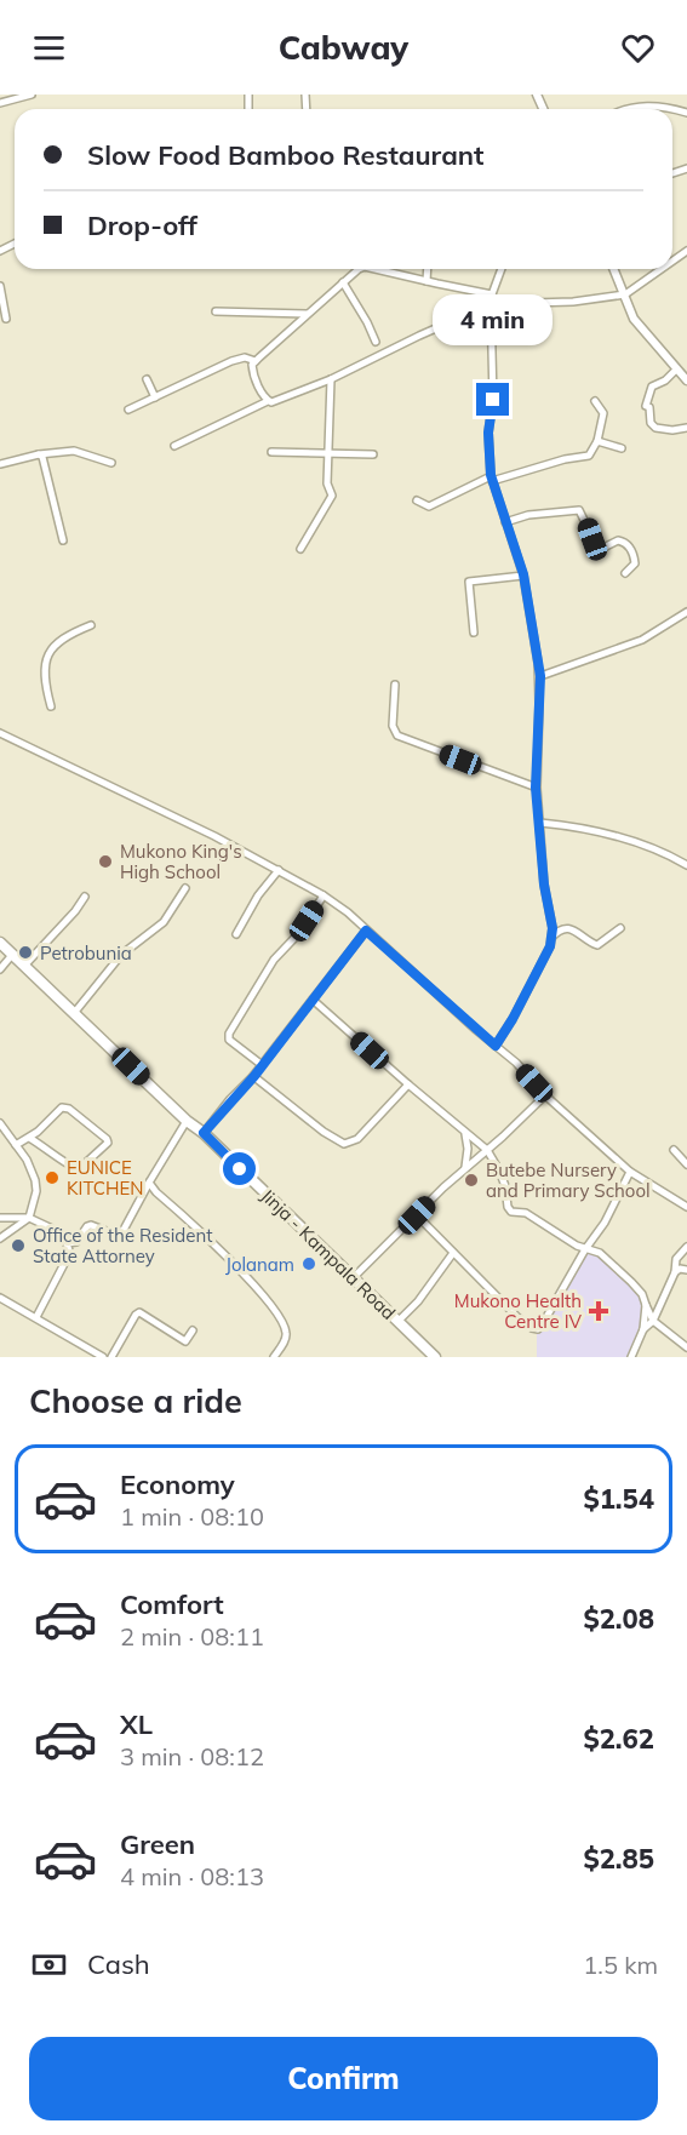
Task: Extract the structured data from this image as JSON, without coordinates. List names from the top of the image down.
{
  "streets": {
    "highway": ["Jinja - Kampala Road"]
  },
  "places": {
    "other": [
      "Mukono King's High School",
      "Petrobunia",
      "EUNICE KITCHEN",
      "Butebe Nursery and Primary School",
      "Office of the Resident State Attorney",
      "Jolanam"
    ],
    "health": ["Mukono Health Centre IV"]
  },
  "page": {
    "header": "Cabway",
    "banner": ["Slow Food Bamboo Restaurant", "Drop-off"],
    "bubble": "4 min",
    "heading": "Choose a ride",
    "list": [
      {
        "name": "Economy",
        "note": "1 min · 08:10",
        "value": "$1.54"
      },
      {
        "name": "Comfort",
        "note": "2 min · 08:11",
        "value": "$2.08"
      },
      {
        "name": "XL",
        "note": "3 min · 08:12",
        "value": "$2.62"
      },
      {
        "name": "Green",
        "note": "4 min · 08:13",
        "value": "$2.85"
      }
    ],
    "pay": ["Cash", "1.5 km"],
    "buttons": "Confirm"
  }
}
